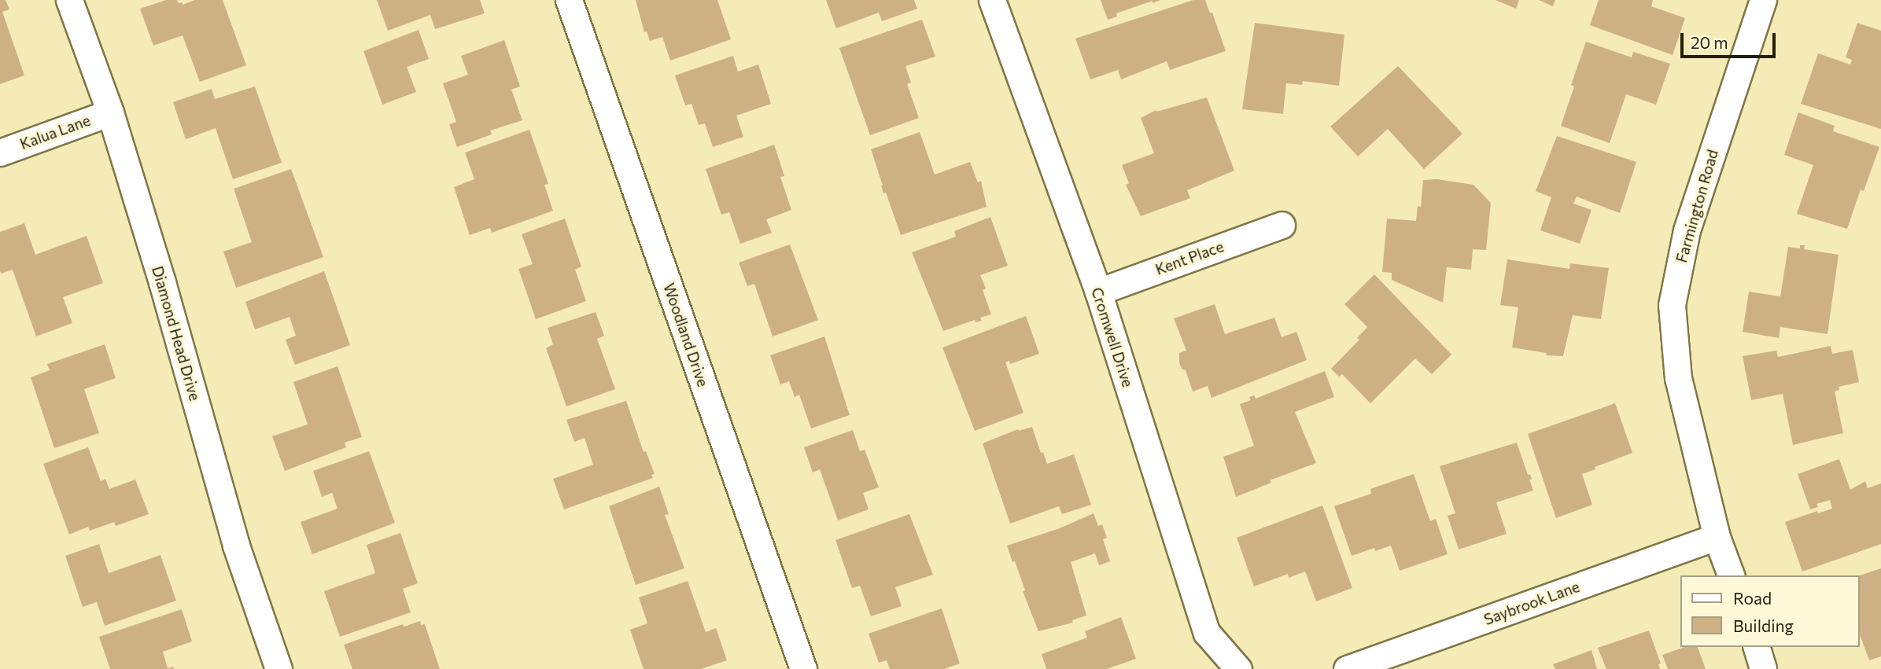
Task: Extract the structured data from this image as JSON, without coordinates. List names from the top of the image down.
{
  "streets": {
    "street": [
      "Kalua Lane",
      "Farmington Road",
      "Kent Place",
      "Diamond Head Drive",
      "Woodland Drive",
      "Cromwell Drive",
      "Saybrook Lane"
    ]
  },
  "crossings": [
    ["Kalua Lane", "Diamond Head Drive"],
    ["Farmington Road", "Saybrook Lane"],
    ["Kent Place", "Cromwell Drive"]
  ],
  "legend": ["Road", "Building"],
  "scale_bar": "20 m"
}
